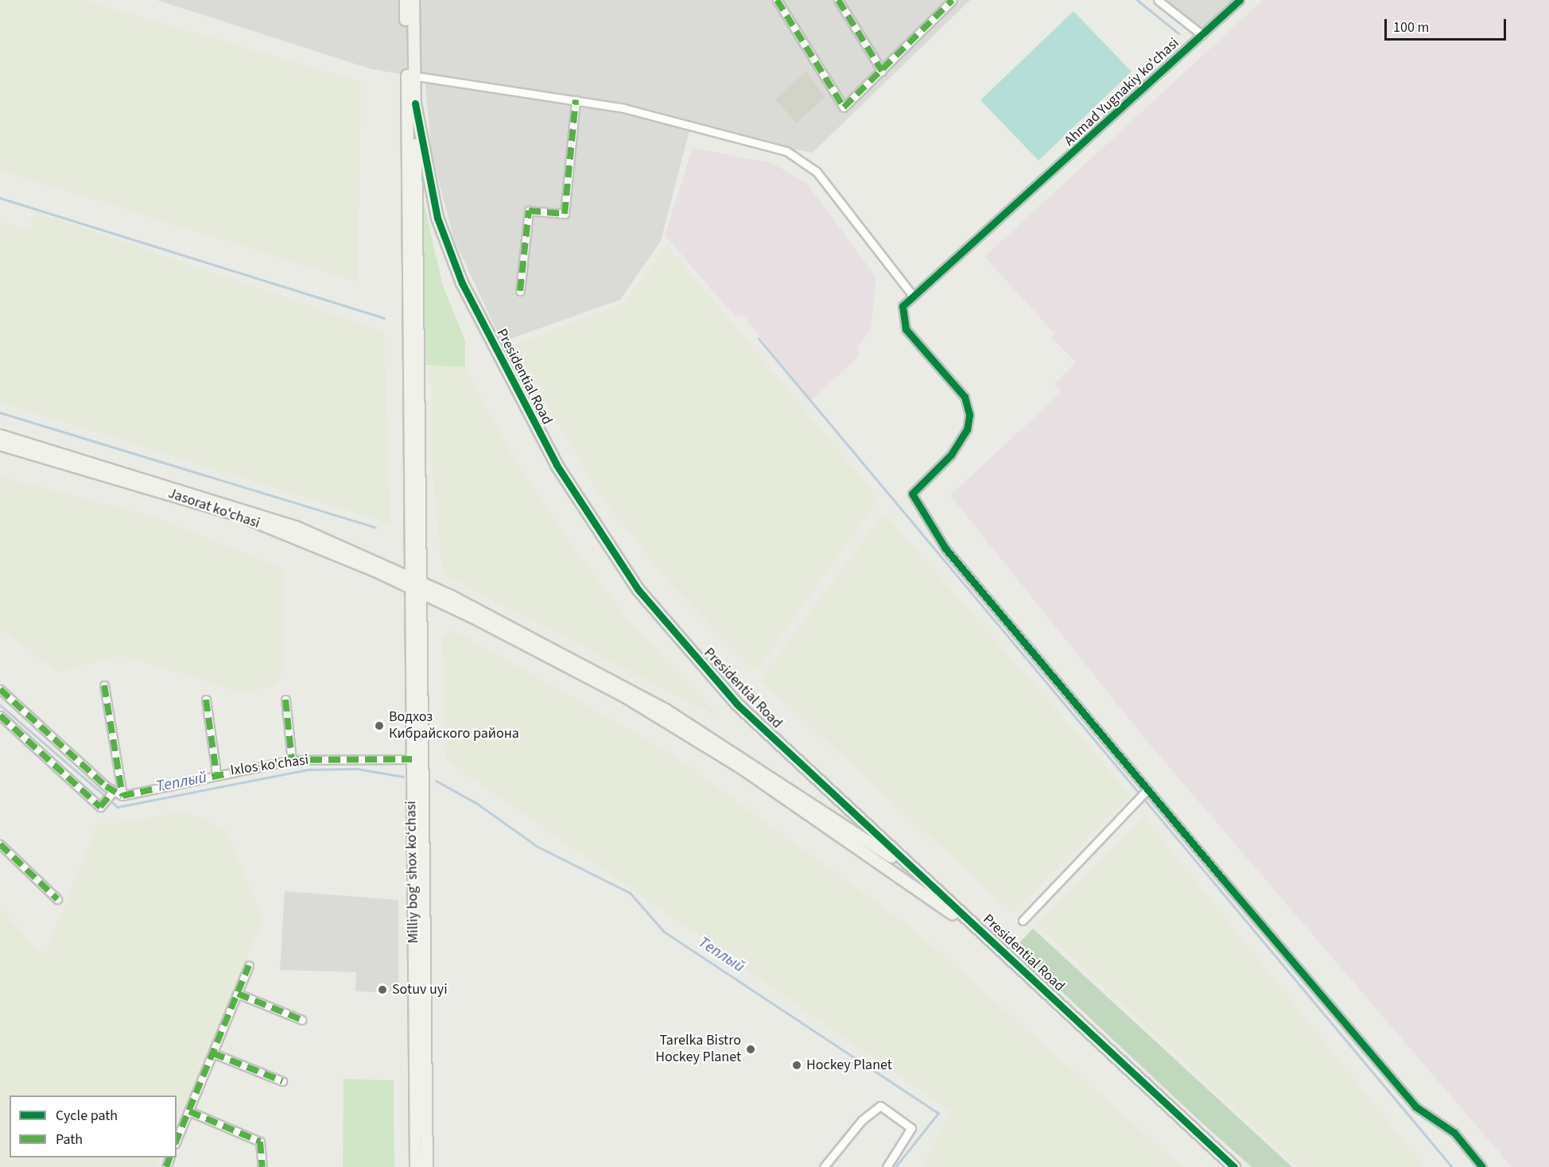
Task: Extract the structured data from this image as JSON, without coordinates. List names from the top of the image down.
{
  "streets": {
    "main road": ["Presidential Road", "Jasorat koʻchasi", "Milliy bog‘ shox ko‘chasi"],
    "street": ["Ahmad Yugnakiy ko'chasi", "Ixlos ko'chasi"]
  },
  "crossings": [
    ["Jasorat koʻchasi", "Milliy bog‘ shox ko‘chasi"],
    ["Ixlos ko'chasi", "Milliy bog‘ shox ko‘chasi"]
  ],
  "water": ["Теплый"],
  "places": [
    "Водхоз Кибрайского района",
    "Sotuv uyi",
    "Tarelka Bistro Hockey Planet",
    "Hockey Planet"
  ],
  "legend": ["Cycle path", "Path"],
  "scale_bar": "100 m"
}
